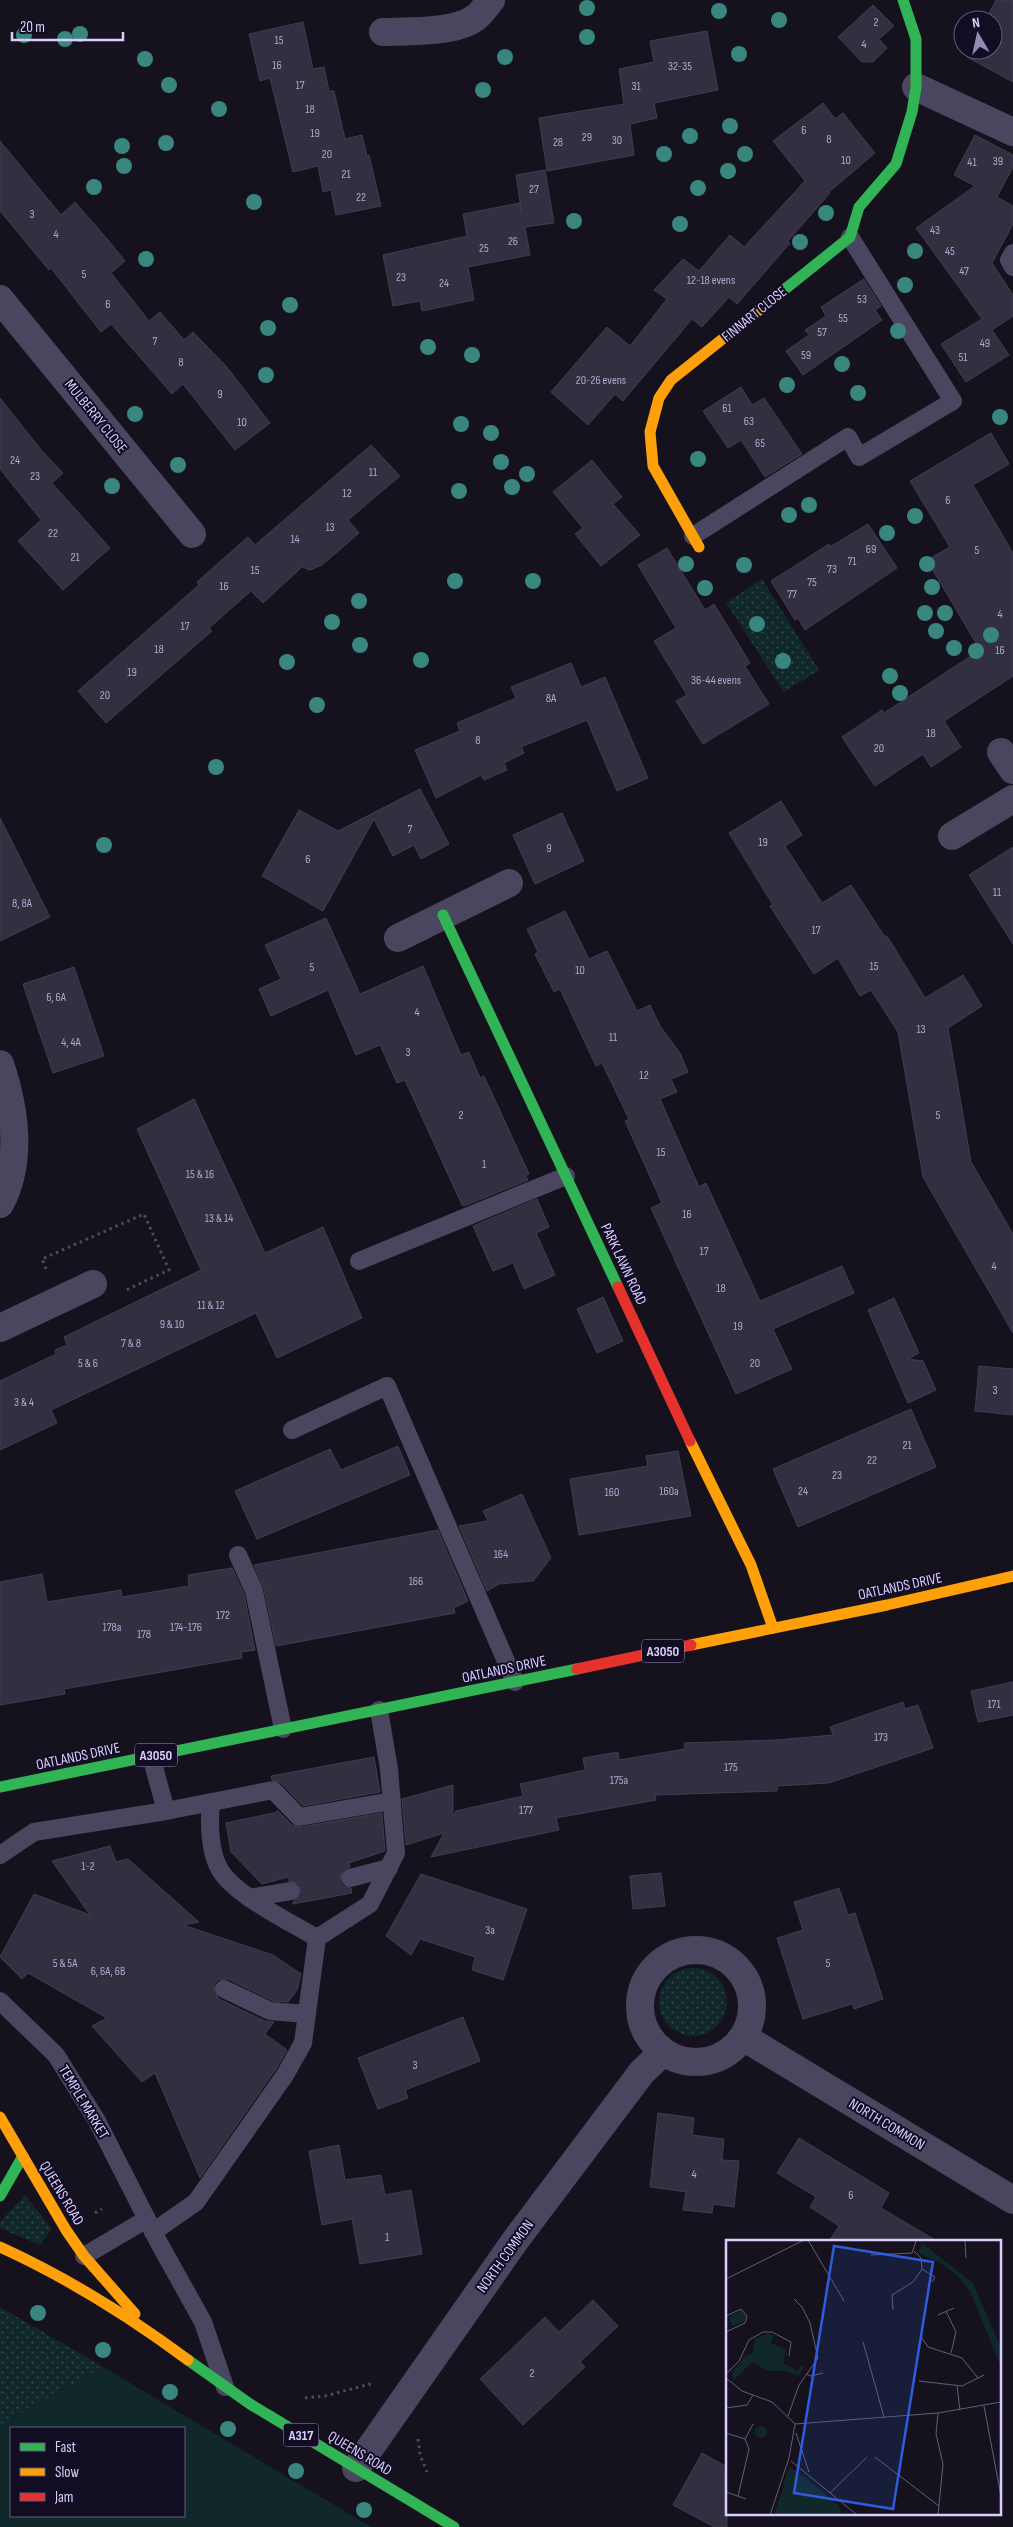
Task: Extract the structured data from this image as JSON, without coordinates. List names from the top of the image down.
{
  "streets": {
    "main road": [
      "FINNART CLOSE",
      "PARK LAWN ROAD",
      "OATLANDS DRIVE",
      "A3050",
      "QUEENS ROAD",
      "A317"
    ],
    "street": ["MULBERRY CLOSE", "NORTH COMMON"],
    "lane": ["TEMPLE MARKET"]
  },
  "crossings": [
    ["PARK LAWN ROAD", "OATLANDS DRIVE"],
    ["TEMPLE MARKET", "QUEENS ROAD"],
    ["NORTH COMMON", "QUEENS ROAD"]
  ],
  "house_numbers": [
    "2",
    "15",
    "4",
    "16",
    "32-35",
    "17",
    "31",
    "18",
    "6",
    "19",
    "29",
    "8",
    "30",
    "28",
    "20",
    "10",
    "39",
    "41",
    "21",
    "27",
    "22",
    "3",
    "43",
    "4",
    "26",
    "25",
    "45",
    "47",
    "5",
    "23",
    "12-18 evens",
    "24",
    "53",
    "6",
    "55",
    "57",
    "7",
    "49",
    "59",
    "51",
    "8",
    "20-26 evens",
    "9",
    "61",
    "63",
    "10",
    "65",
    "24",
    "11",
    "23",
    "12",
    "6",
    "13",
    "22",
    "14",
    "69",
    "5",
    "21",
    "71",
    "73",
    "15",
    "75",
    "16",
    "77",
    "4",
    "17",
    "18",
    "16",
    "19",
    "36-44 evens",
    "20",
    "8A",
    "18",
    "8",
    "20",
    "7",
    "19",
    "9",
    "6",
    "11",
    "8, 8A",
    "17",
    "15",
    "5",
    "10",
    "6, 6A",
    "4",
    "13",
    "11",
    "4, 4A",
    "3",
    "12",
    "2",
    "5",
    "15",
    "1",
    "15 & 16",
    "16",
    "13 & 14",
    "17",
    "4",
    "18",
    "11 & 12",
    "9 & 10",
    "19",
    "7 & 8",
    "5 & 6",
    "20",
    "3",
    "3 & 4",
    "21",
    "22",
    "23",
    "160a",
    "24",
    "160",
    "164",
    "166",
    "172",
    "178a",
    "174-176",
    "178",
    "171",
    "173",
    "175",
    "175a",
    "177",
    "1-2",
    "3a",
    "5 & 5A",
    "5",
    "6, 6A, 6B",
    "3",
    "4",
    "6",
    "1",
    "2"
  ],
  "legend": ["Fast", "Slow", "Jam"],
  "scale_bar": "20 m",
  "north": "top"
}
